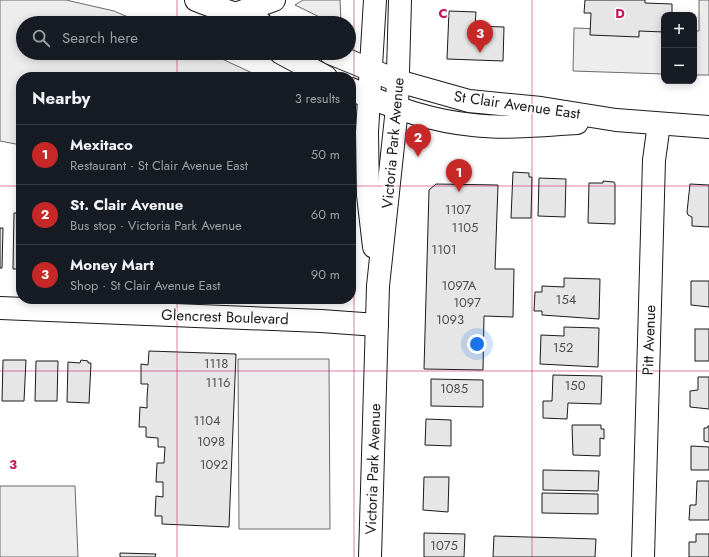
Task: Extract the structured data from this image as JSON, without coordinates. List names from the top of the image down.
{
  "streets": {
    "main road": [
      "St Clair Avenue East",
      "Victoria Park Avenue",
      "Glencrest Boulevard",
      "Pitt Avenue"
    ]
  },
  "crossings": [
    ["St Clair Avenue East", "Victoria Park Avenue"],
    ["St Clair Avenue East", "Pitt Avenue"],
    ["Victoria Park Avenue", "Glencrest Boulevard"]
  ],
  "house_numbers": [
    "1107",
    "1105",
    "1101",
    "1097A",
    "154",
    "1097",
    "1093",
    "152",
    "1118",
    "1116",
    "150",
    "1085",
    "1104",
    "1098",
    "1092",
    "1075"
  ],
  "page": {
    "map_buttons": ["+", "−"],
    "search": "Search here",
    "pins": ["3", "2", "1"],
    "heading": ["Nearby", "3 results"],
    "list": [
      {
        "mark": "1",
        "name": "Mexitaco",
        "note": "Restaurant · St Clair Avenue East",
        "value": "50 m"
      },
      {
        "mark": "2",
        "name": "St. Clair Avenue",
        "note": "Bus stop · Victoria Park Avenue",
        "value": "60 m"
      },
      {
        "mark": "3",
        "name": "Money Mart",
        "note": "Shop · St Clair Avenue East",
        "value": "90 m"
      }
    ]
  },
  "grid": {
    "columns": ["C", "D"],
    "rows": ["3"]
  }
}
